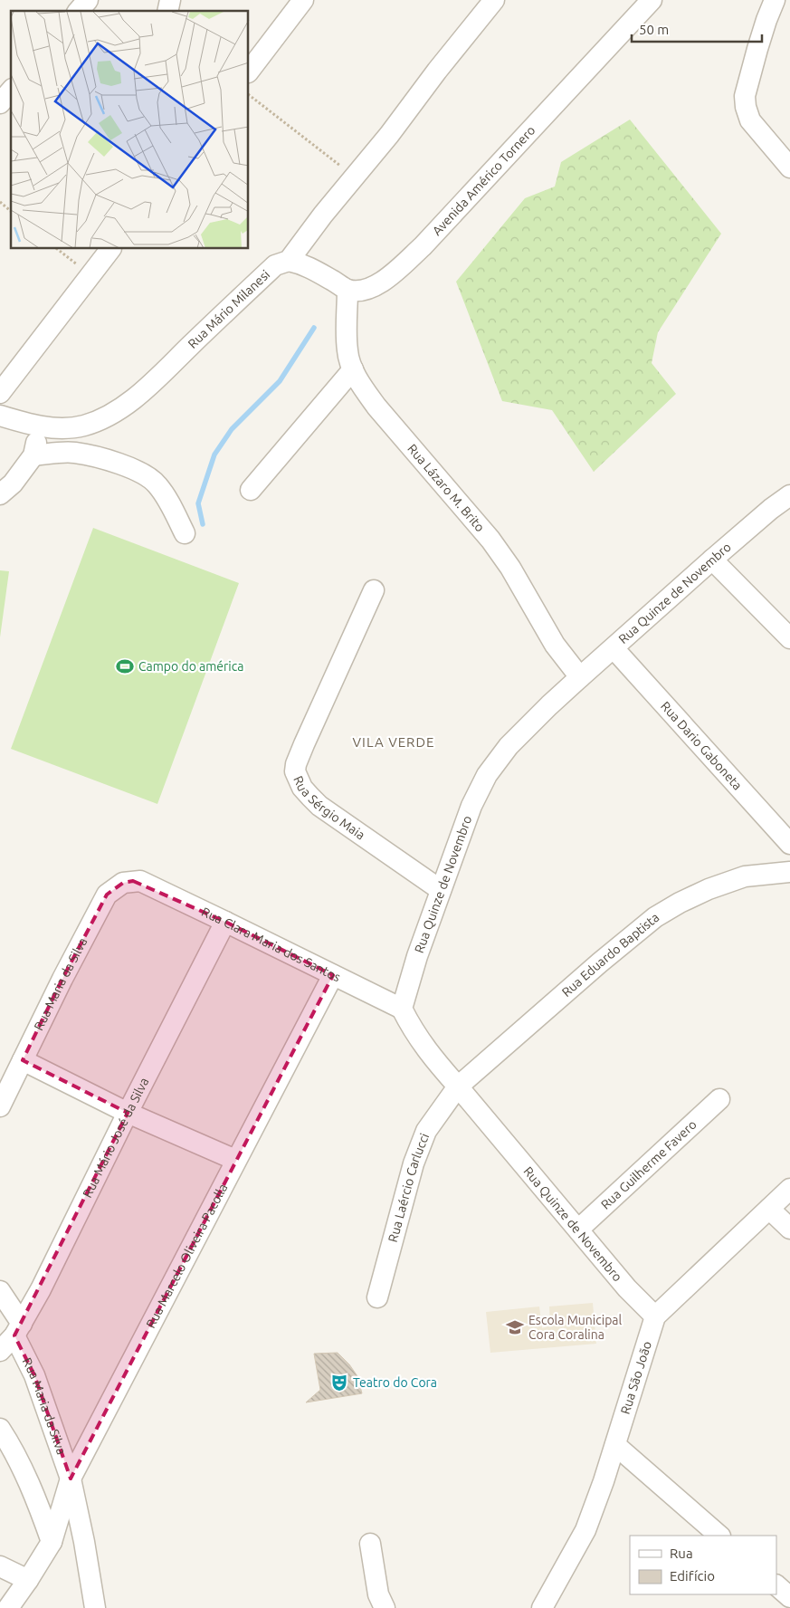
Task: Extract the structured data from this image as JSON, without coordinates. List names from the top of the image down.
{
  "streets": {
    "street": [
      "Avenida Américo Tornero",
      "Rua Mário Milanesi",
      "Rua Lázaro M. Brito",
      "Rua Quinze de Novembro",
      "Rua Dario Gaboneta",
      "Rua Sérgio Maia",
      "Rua Clara Maria dos Santos",
      "Rua Eduardo Baptista",
      "Rua Maria da Silva",
      "Rua Mário José da Silva",
      "Rua Guilherme Favero",
      "Rua Laércio Carlucci",
      "Rua Marcelo Oliveira Pacolla",
      "Rua São João"
    ]
  },
  "crossings": [
    ["Avenida Américo Tornero", "Rua Lázaro M. Brito"],
    ["Rua Lázaro M. Brito", "Rua Quinze de Novembro"],
    ["Rua Quinze de Novembro", "Rua Dario Gaboneta"],
    ["Rua Quinze de Novembro", "Rua Sérgio Maia"],
    ["Rua Quinze de Novembro", "Rua Clara Maria dos Santos"],
    ["Rua Quinze de Novembro", "Rua Eduardo Baptista"],
    ["Rua Quinze de Novembro", "Rua Guilherme Favero"],
    ["Rua Quinze de Novembro", "Rua Laércio Carlucci"],
    ["Rua Quinze de Novembro", "Rua São João"],
    ["Rua Clara Maria dos Santos", "Rua Maria da Silva"],
    ["Rua Clara Maria dos Santos", "Rua Mário José da Silva"],
    ["Rua Clara Maria dos Santos", "Rua Marcelo Oliveira Pacolla"],
    ["Rua Eduardo Baptista", "Rua Laércio Carlucci"],
    ["Rua Maria da Silva", "Rua Mário José da Silva"],
    ["Rua Maria da Silva", "Rua Marcelo Oliveira Pacolla"]
  ],
  "districts": ["VILA VERDE"],
  "places": {
    "sports": ["Campo do américa"],
    "school or university": ["Escola Municipal Cora Coralina"],
    "theatre": ["Teatro do Cora"]
  },
  "legend": ["Rua", "Edifício"],
  "scale_bar": "50 m"
}
